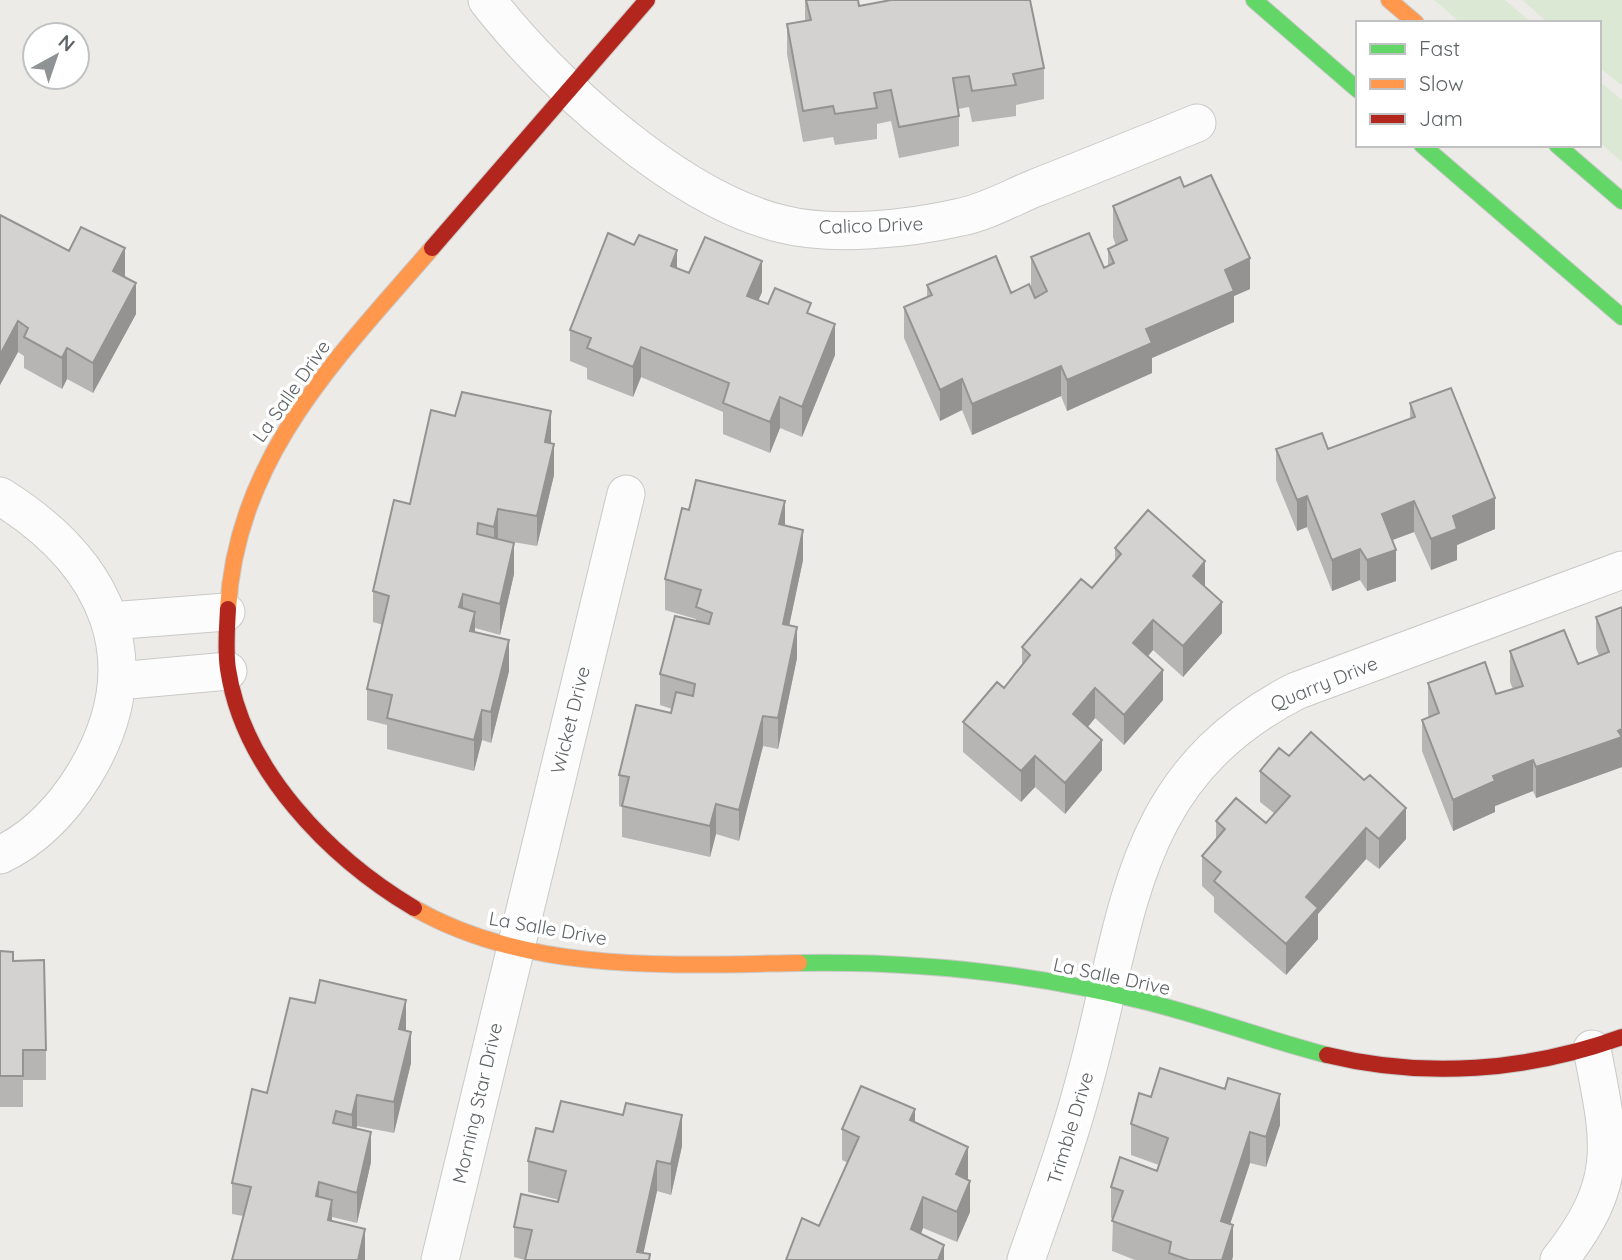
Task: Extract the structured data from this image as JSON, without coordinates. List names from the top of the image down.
{
  "streets": {
    "street": [
      "Calico Drive",
      "La Salle Drive",
      "Quarry Drive",
      "Wicket Drive",
      "Morning Star Drive",
      "Trimble Drive"
    ]
  },
  "crossings": [
    ["Calico Drive", "La Salle Drive"],
    ["La Salle Drive", "Quarry Drive"],
    ["La Salle Drive", "Wicket Drive"],
    ["La Salle Drive", "Morning Star Drive"],
    ["La Salle Drive", "Trimble Drive"],
    ["Quarry Drive", "Trimble Drive"],
    ["Wicket Drive", "Morning Star Drive"]
  ],
  "legend": ["Fast", "Slow", "Jam"],
  "north": "top right"
}
